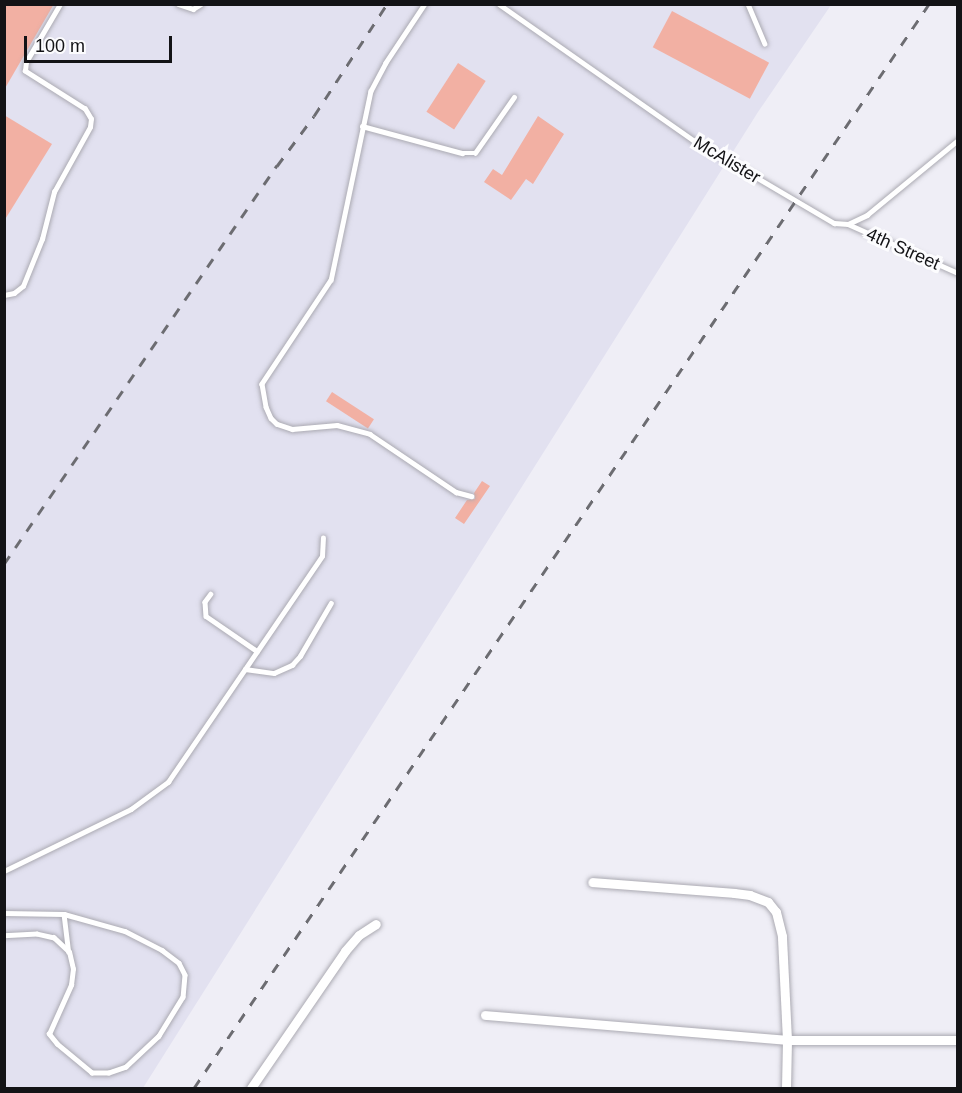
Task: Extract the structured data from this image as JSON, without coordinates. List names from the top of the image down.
{
  "streets": {
    "lane": ["McAlister", "4th Street"]
  },
  "crossings": [
    ["McAlister", "4th Street"]
  ],
  "scale_bar": "100 m"
}
